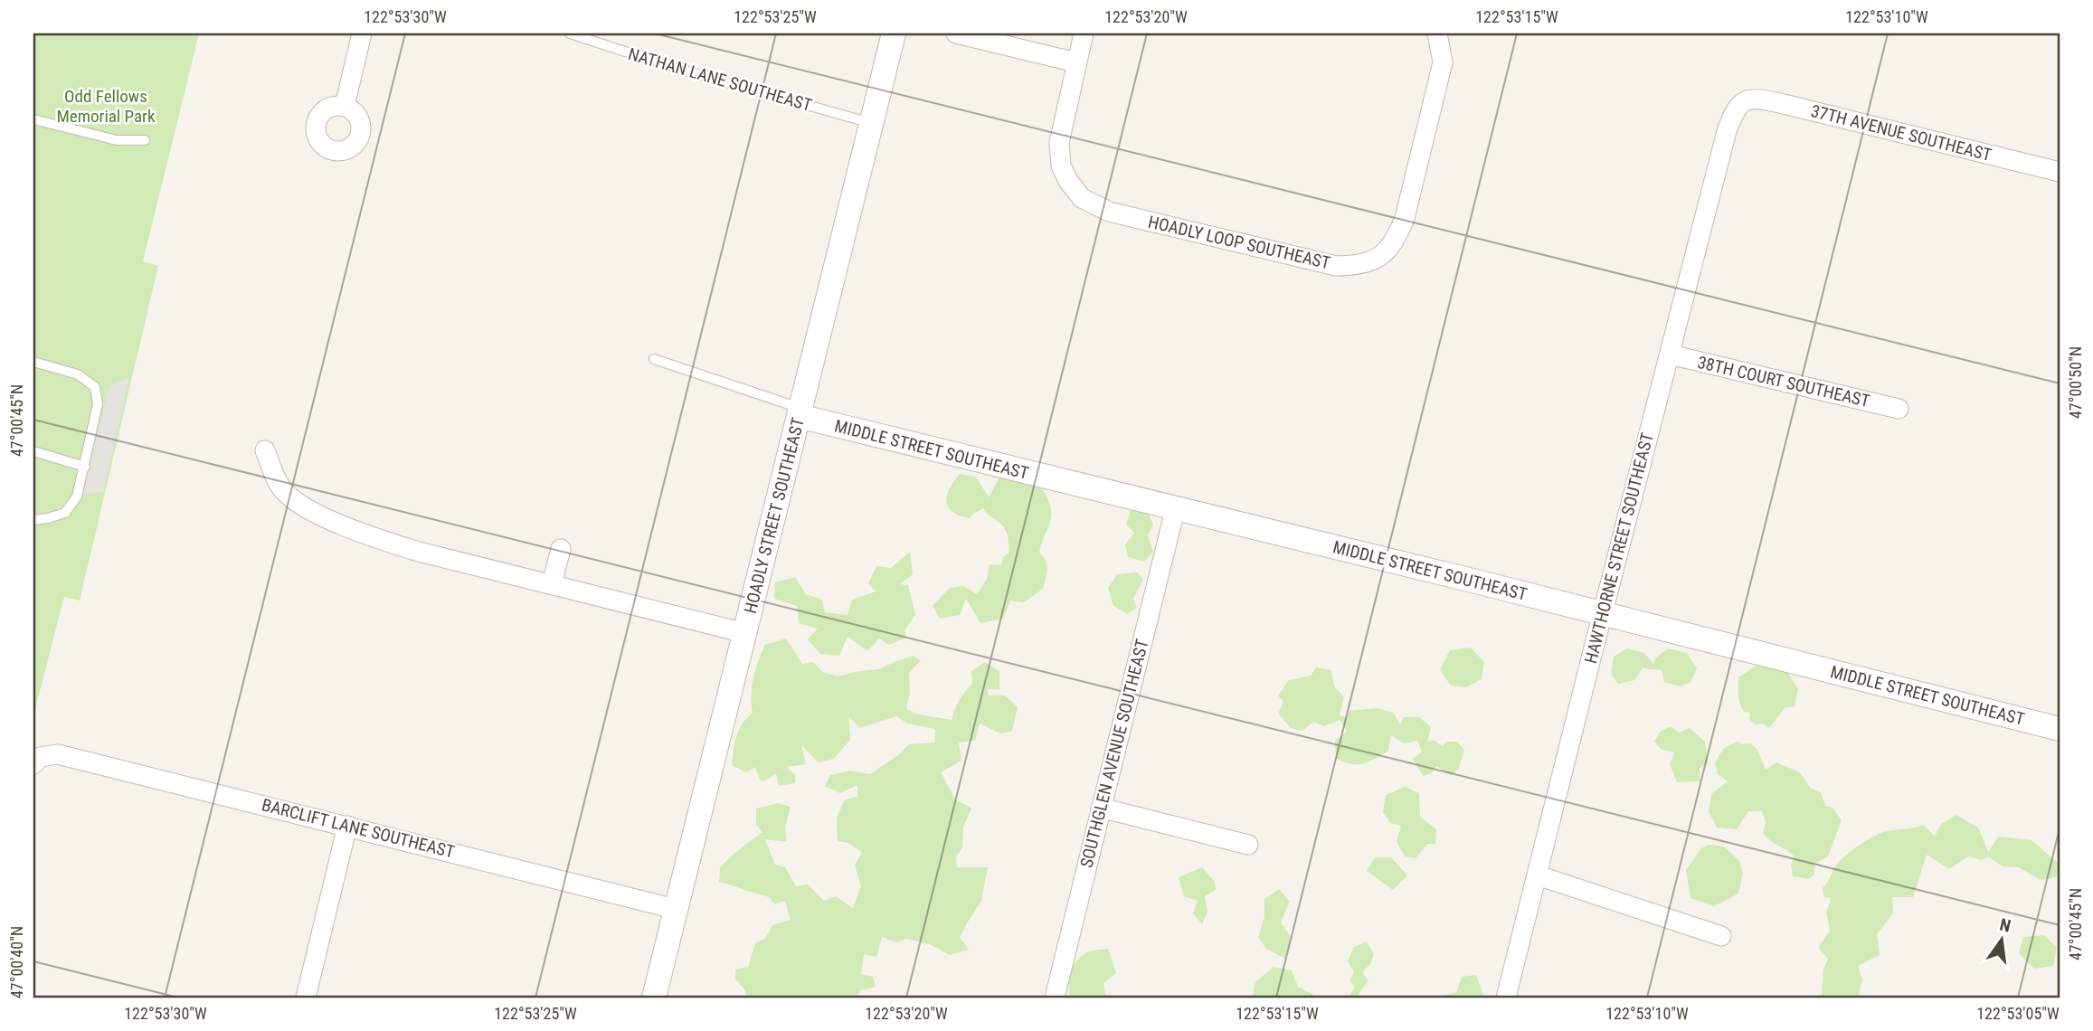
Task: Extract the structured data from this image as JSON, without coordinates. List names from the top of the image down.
{
  "streets": {
    "street": [
      "37TH AVENUE SOUTHEAST",
      "HOADLY LOOP SOUTHEAST",
      "38TH COURT SOUTHEAST",
      "MIDDLE STREET SOUTHEAST",
      "HOADLY STREET SOUTHEAST",
      "HAWTHORNE STREET SOUTHEAST",
      "SOUTHGLEN AVENUE SOUTHEAST",
      "BARCLIFT LANE SOUTHEAST"
    ],
    "lane": ["NATHAN LANE SOUTHEAST"]
  },
  "crossings": [
    ["NATHAN LANE SOUTHEAST", "HOADLY STREET SOUTHEAST"],
    ["37TH AVENUE SOUTHEAST", "HAWTHORNE STREET SOUTHEAST"],
    ["38TH COURT SOUTHEAST", "HAWTHORNE STREET SOUTHEAST"],
    ["MIDDLE STREET SOUTHEAST", "HOADLY STREET SOUTHEAST"],
    ["MIDDLE STREET SOUTHEAST", "HAWTHORNE STREET SOUTHEAST"],
    ["MIDDLE STREET SOUTHEAST", "SOUTHGLEN AVENUE SOUTHEAST"],
    ["HOADLY STREET SOUTHEAST", "BARCLIFT LANE SOUTHEAST"]
  ],
  "parks": ["Odd Fellows Memorial Park"],
  "north": "top",
  "coordinates": [
    "122°53'30\"W",
    "122°53'25\"W",
    "122°53'20\"W",
    "122°53'15\"W",
    "122°53'10\"W",
    "47°00'50\"N",
    "47°00'45\"N",
    "47°00'40\"N",
    "122°53'05\"W"
  ]
}
